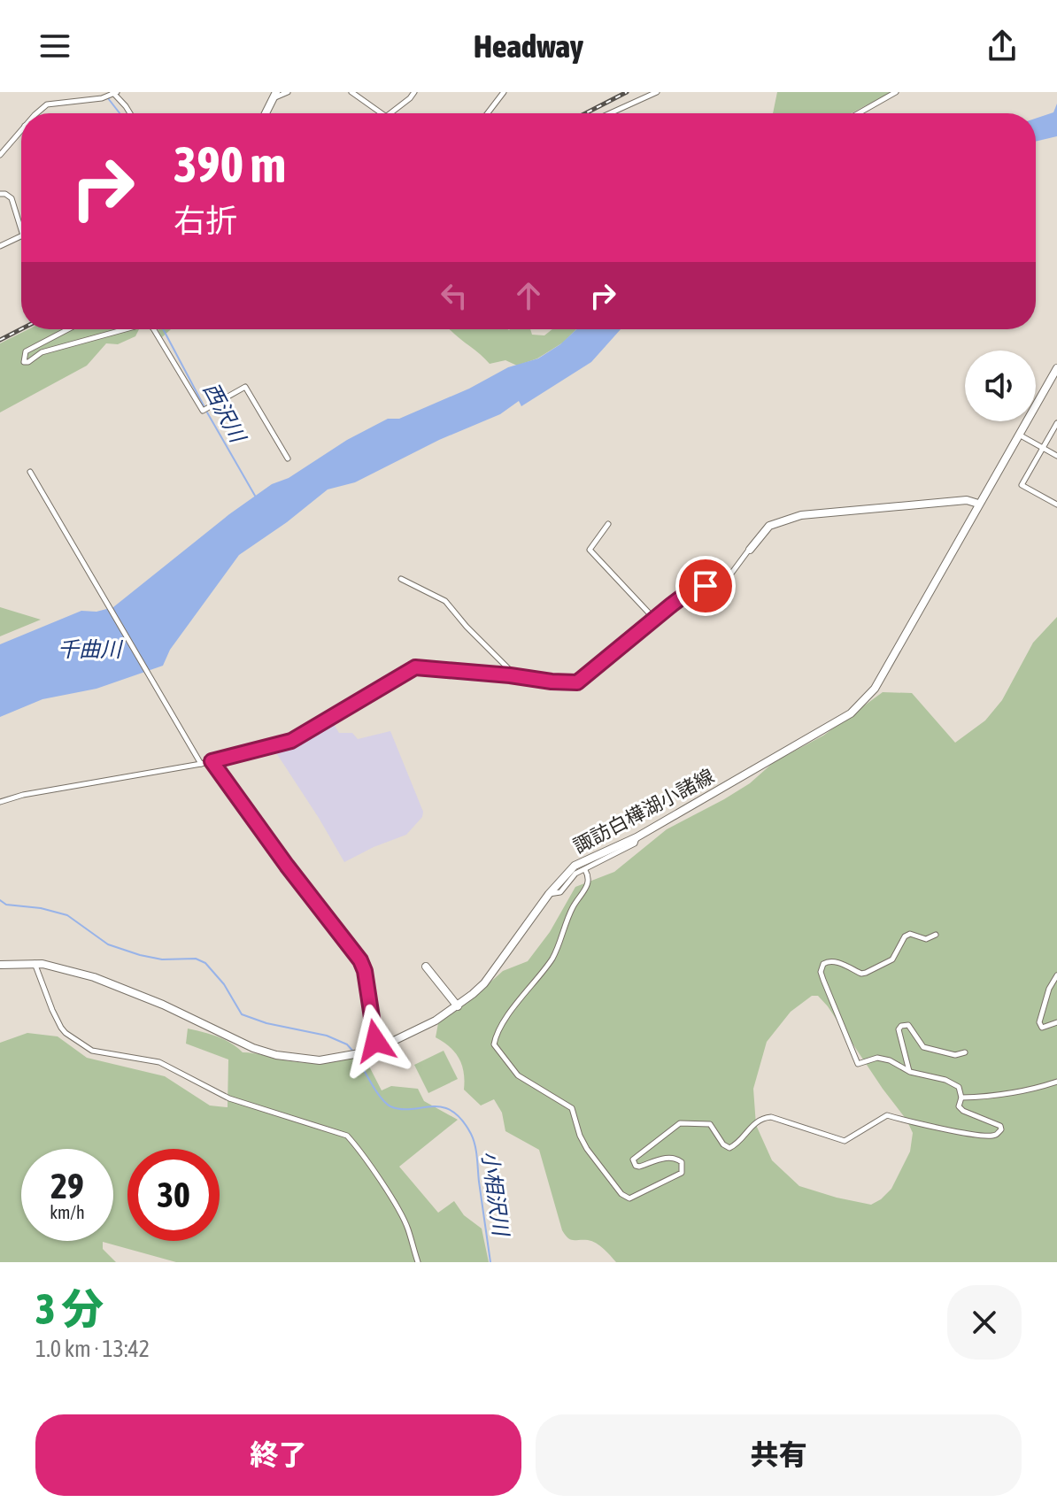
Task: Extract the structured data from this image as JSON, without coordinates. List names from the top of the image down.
{
  "streets": {
    "main road": ["諏訪白樺湖小諸線"]
  },
  "water": ["西沢川", "千曲川", "小相沢川"],
  "page": {
    "header": "Headway",
    "turn": ["390 m", "右折"],
    "speed": "29 km/h",
    "limit": "30",
    "heading": ["3 分", "1.0 km · 13:42"],
    "buttons": ["終了", "共有"]
  }
}
